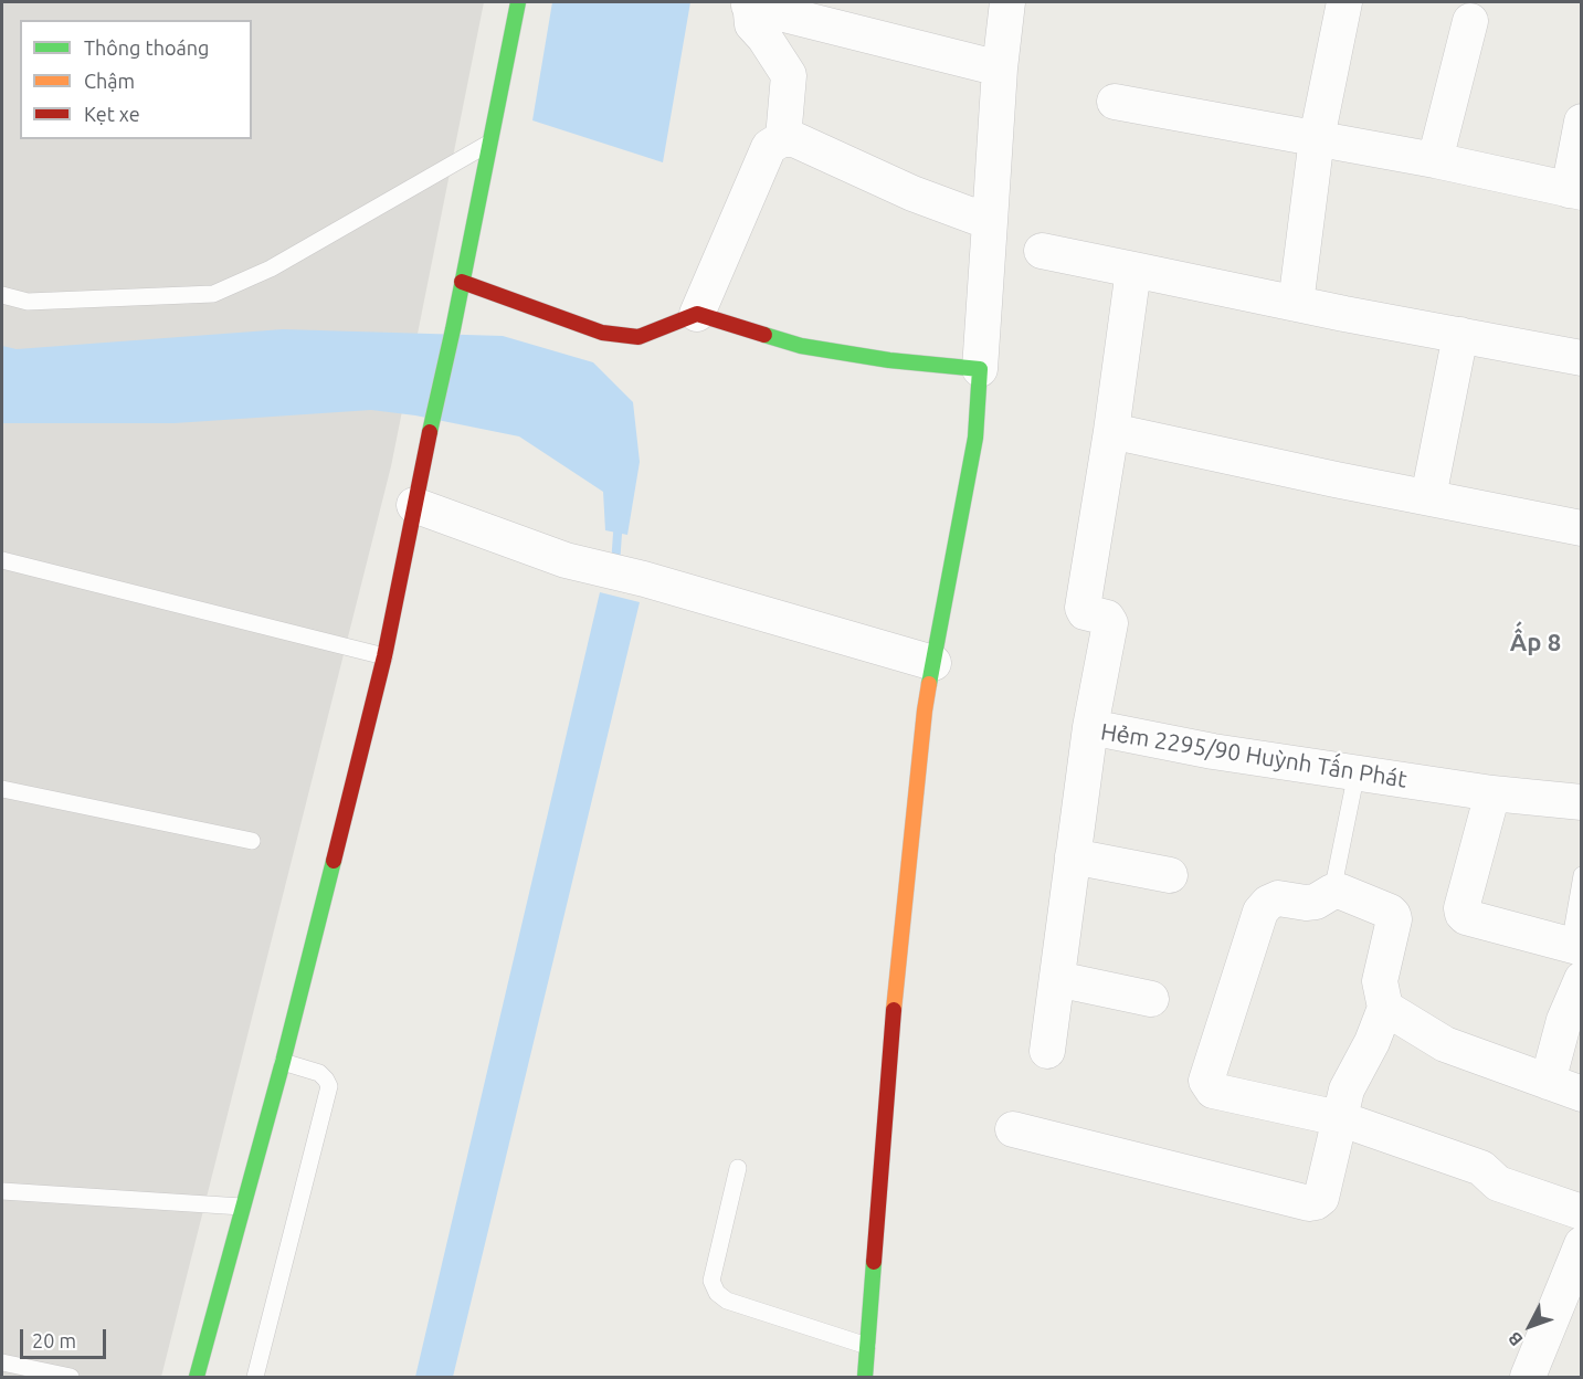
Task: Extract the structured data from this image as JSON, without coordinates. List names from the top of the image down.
{
  "streets": {
    "street": ["Hẻm 2295/90 Huỳnh Tấn Phát"]
  },
  "districts": ["Ấp 8"],
  "legend": ["Thông thoáng", "Chậm", "Kẹt xe"],
  "scale_bar": "20 m",
  "north": "bottom left"
}
